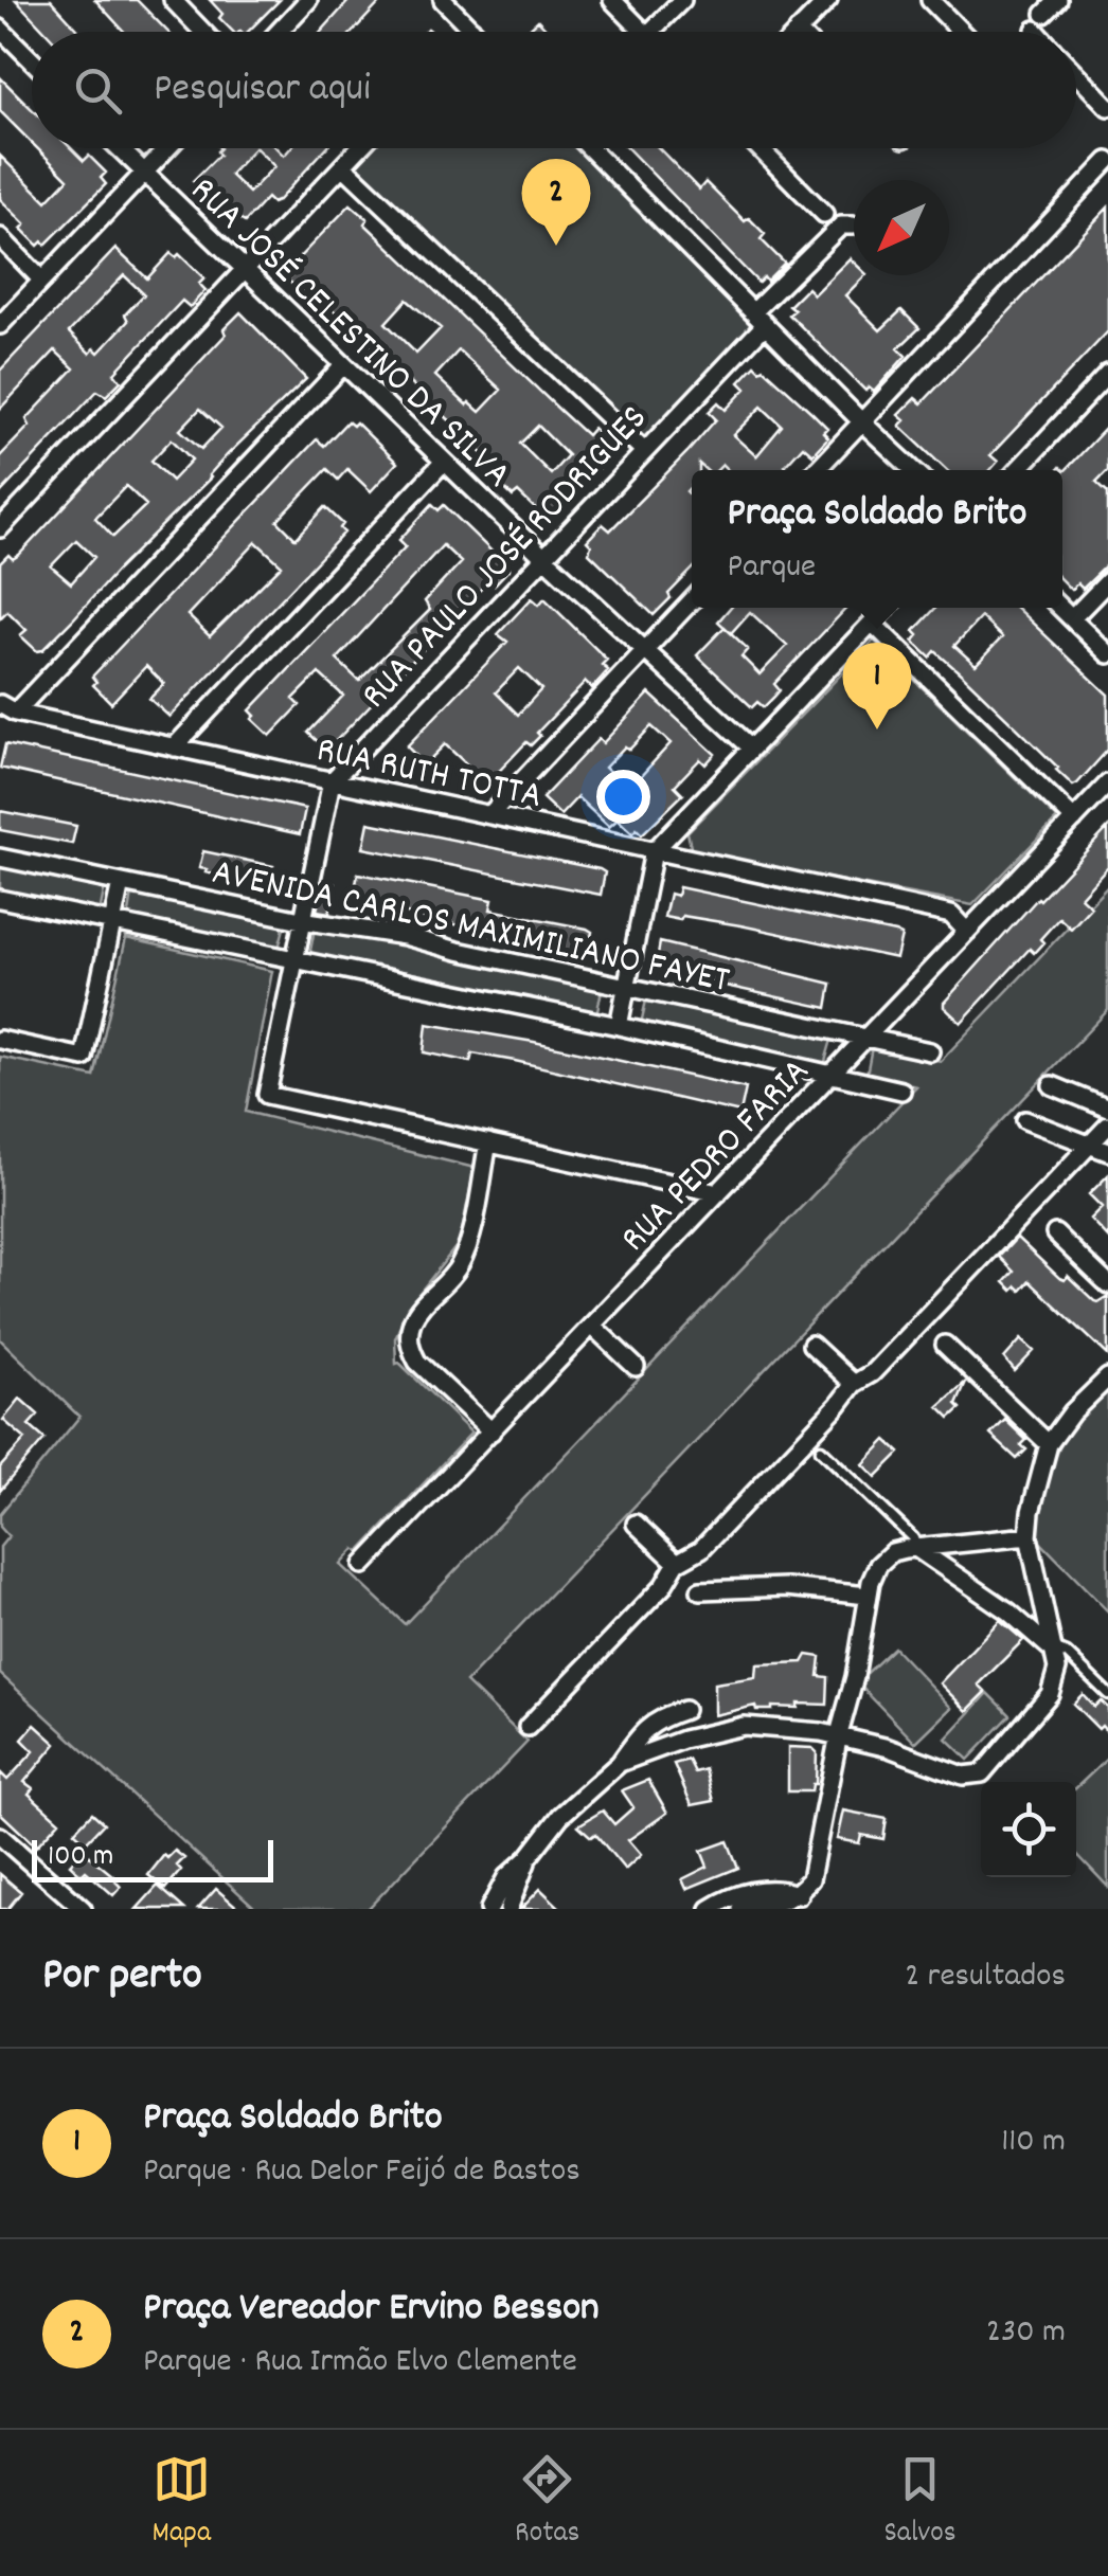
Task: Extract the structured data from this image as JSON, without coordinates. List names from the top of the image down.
{
  "streets": {
    "street": [
      "RUA JOSÉ CELESTINO DA SILVA",
      "RUA PAULO JOSÉ RODRIGUES",
      "RUA RUTH TOTTA",
      "AVENIDA CARLOS MAXIMILIANO FAYET",
      "RUA PEDRO FARIA"
    ]
  },
  "crossings": [
    ["RUA JOSÉ CELESTINO DA SILVA", "RUA PAULO JOSÉ RODRIGUES"],
    ["RUA PAULO JOSÉ RODRIGUES", "RUA RUTH TOTTA"],
    ["RUA RUTH TOTTA", "RUA PEDRO FARIA"],
    ["AVENIDA CARLOS MAXIMILIANO FAYET", "RUA PEDRO FARIA"]
  ],
  "scale_bar": "100 m",
  "north": "bottom left",
  "page": {
    "search": "Pesquisar aqui",
    "pins": ["2", "1"],
    "popup": ["Praça Soldado Brito", "Parque"],
    "scale": "100 m",
    "heading": ["Por perto", "2 resultados"],
    "list": [
      {
        "mark": "1",
        "name": "Praça Soldado Brito",
        "note": "Parque · Rua Delor Feijó de Bastos",
        "value": "110 m"
      },
      {
        "mark": "2",
        "name": "Praça Vereador Ervino Besson",
        "note": "Parque · Rua Irmão Elvo Clemente",
        "value": "230 m"
      }
    ],
    "nav": ["Mapa", "Rotas", "Salvos"]
  }
}
